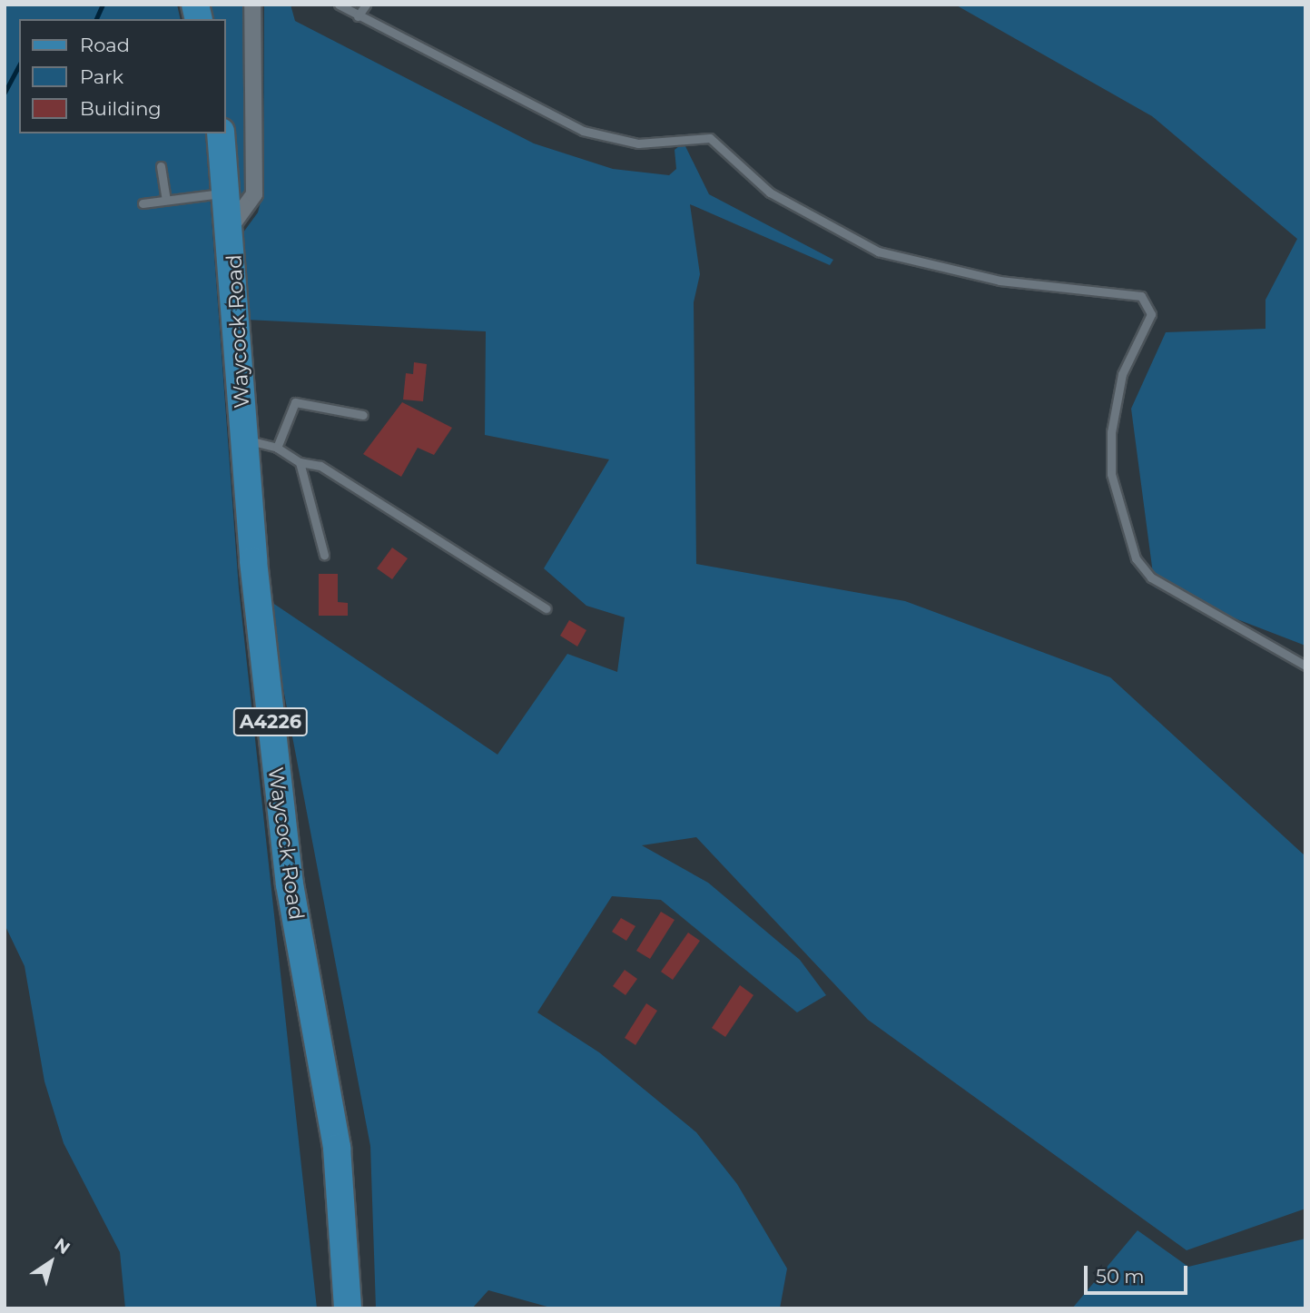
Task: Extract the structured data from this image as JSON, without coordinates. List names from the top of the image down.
{
  "streets": {
    "main road": ["Waycock Road", "A4226"]
  },
  "legend": ["Road", "Park", "Building"],
  "scale_bar": "50 m",
  "north": "top right"
}
